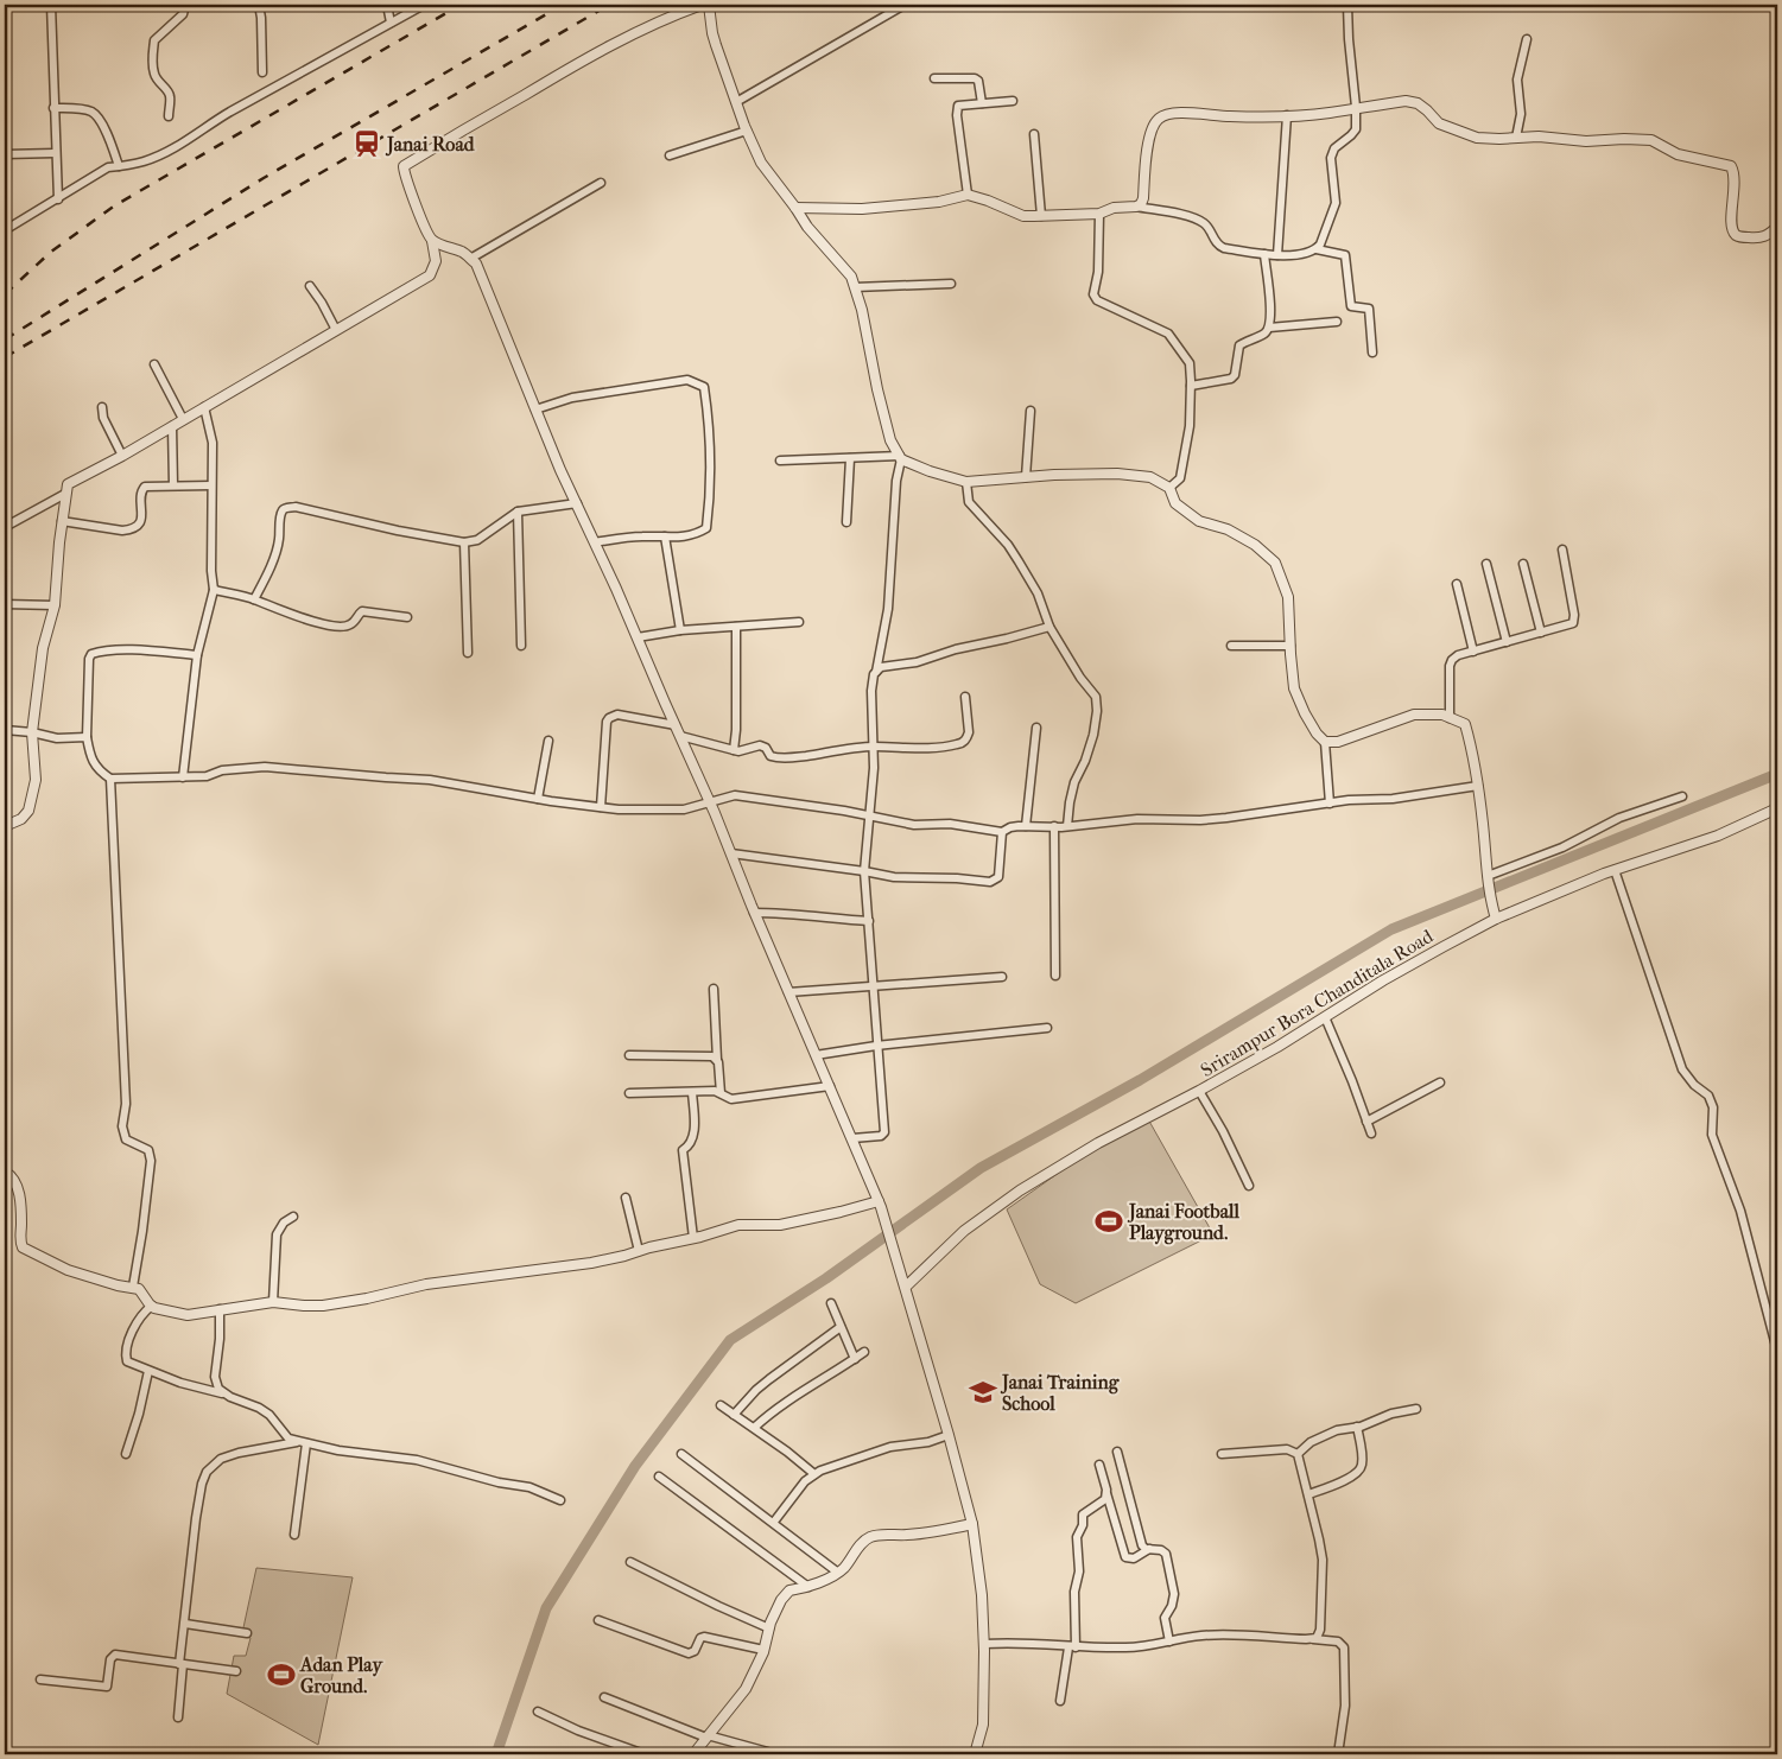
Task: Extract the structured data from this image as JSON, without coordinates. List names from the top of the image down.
{
  "streets": {
    "street": ["Srirampur Bora Chanditala Road"]
  },
  "places": {
    "station": ["Janai Road"],
    "sports": ["Janai Football Playground.", "Adan Play Ground."],
    "school or university": ["Janai Training School"]
  }
}
